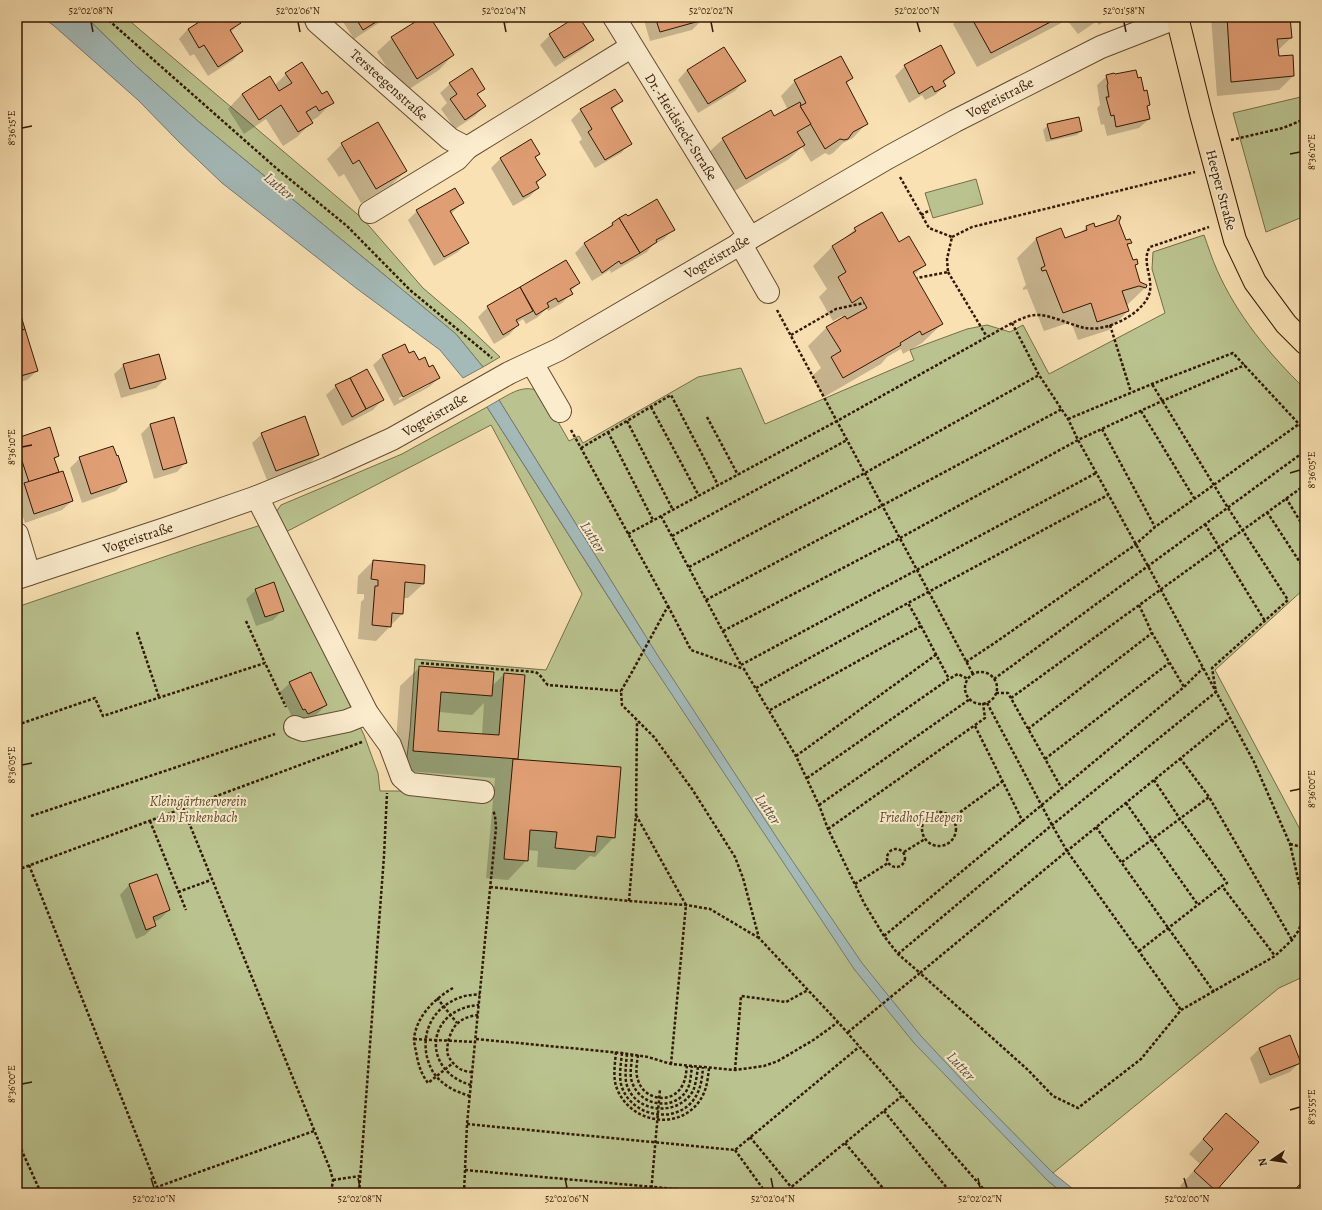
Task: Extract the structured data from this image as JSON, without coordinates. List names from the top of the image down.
{
  "streets": {
    "main road": ["Heeper Straße"],
    "street": ["Tersteegenstraße", "Vogteistraße", "Dr.-Heidsieck-Straße"]
  },
  "crossings": [
    ["Vogteistraße", "Dr.-Heidsieck-Straße"],
    ["Vogteistraße", "Heeper Straße"]
  ],
  "water": ["Lutter"],
  "parks": ["Kleingärtnerverein Am Finkenbach", "Friedhof Heepen"],
  "north": "left",
  "coordinates": [
    "52°02'08\"N",
    "52°02'06\"N",
    "52°02'04\"N",
    "52°02'02\"N",
    "52°02'00\"N",
    "52°01'58\"N",
    "8°36'15\"E",
    "8°36'10\"E",
    "8°36'05\"E",
    "8°36'00\"E",
    "8°35'55\"E",
    "52°02'10\"N"
  ]
}
